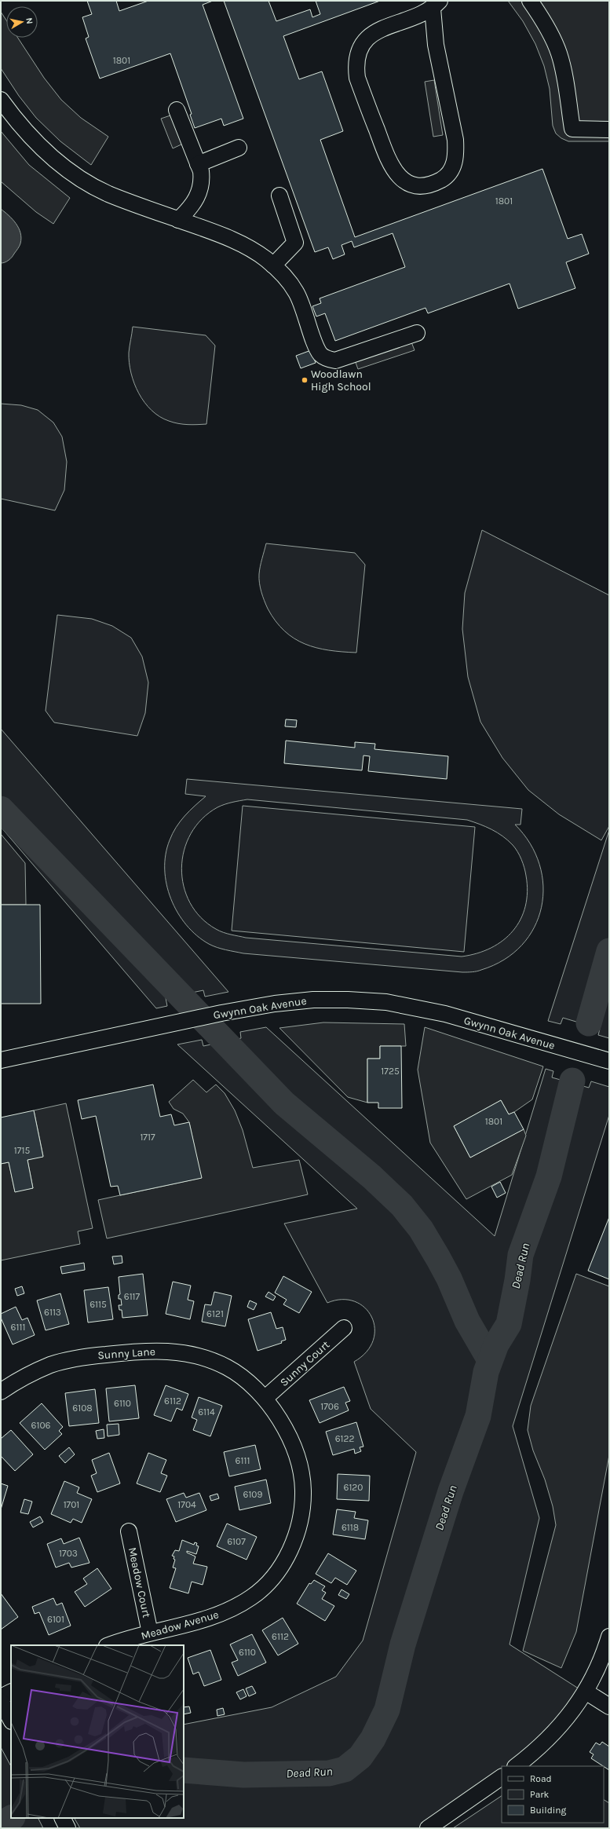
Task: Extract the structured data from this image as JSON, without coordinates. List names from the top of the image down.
{
  "streets": {
    "street": [
      "Gwynn Oak Avenue",
      "Sunny Lane",
      "Sunny Court",
      "Meadow Court",
      "Meadow Avenue"
    ]
  },
  "crossings": [
    ["Sunny Lane", "Sunny Court"],
    ["Sunny Lane", "Meadow Avenue"],
    ["Sunny Court", "Meadow Avenue"],
    ["Meadow Court", "Meadow Avenue"]
  ],
  "water": ["Dead Run"],
  "places": ["Woodlawn High School"],
  "house_numbers": [
    "1801",
    "1801",
    "1725",
    "1801",
    "1717",
    "1715",
    "6117",
    "6115",
    "6113",
    "6121",
    "6111",
    "6112",
    "6110",
    "1706",
    "6108",
    "6114",
    "6106",
    "6122",
    "6111",
    "6120",
    "6109",
    "1701",
    "1704",
    "6118",
    "6107",
    "1703",
    "6101",
    "6112",
    "6110"
  ],
  "legend": ["Road", "Park", "Building"],
  "north": "right"
}
